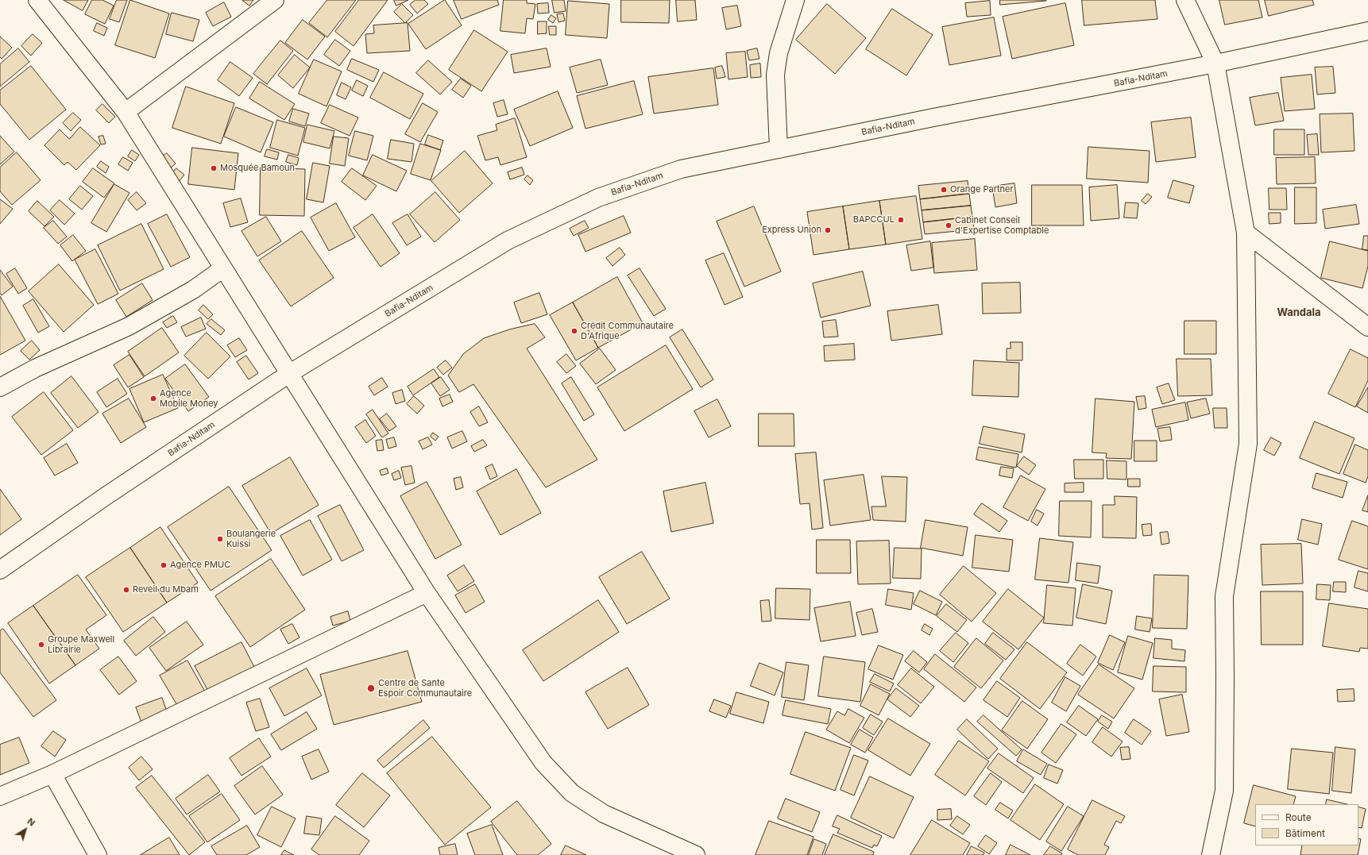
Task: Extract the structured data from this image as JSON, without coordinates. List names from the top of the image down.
{
  "streets": {
    "street": ["Bafia-Nditam"]
  },
  "districts": ["Wandala"],
  "places": [
    "Mosquée Bamoun",
    "Orange Partner",
    "BAPCCUL",
    "Cabinet Conseil d'Expertise Comptable",
    "Express Union",
    "Crédit Communautaire D'Afrique",
    "Agence Mobile Money",
    "Boulangerie Kuissi",
    "Agence PMUC",
    "Reveil du Mbam",
    "Groupe Maxwell Librairie",
    "Centre de Sante Espoir Communautaire"
  ],
  "legend": ["Route", "Bâtiment"],
  "north": "top right"
}
